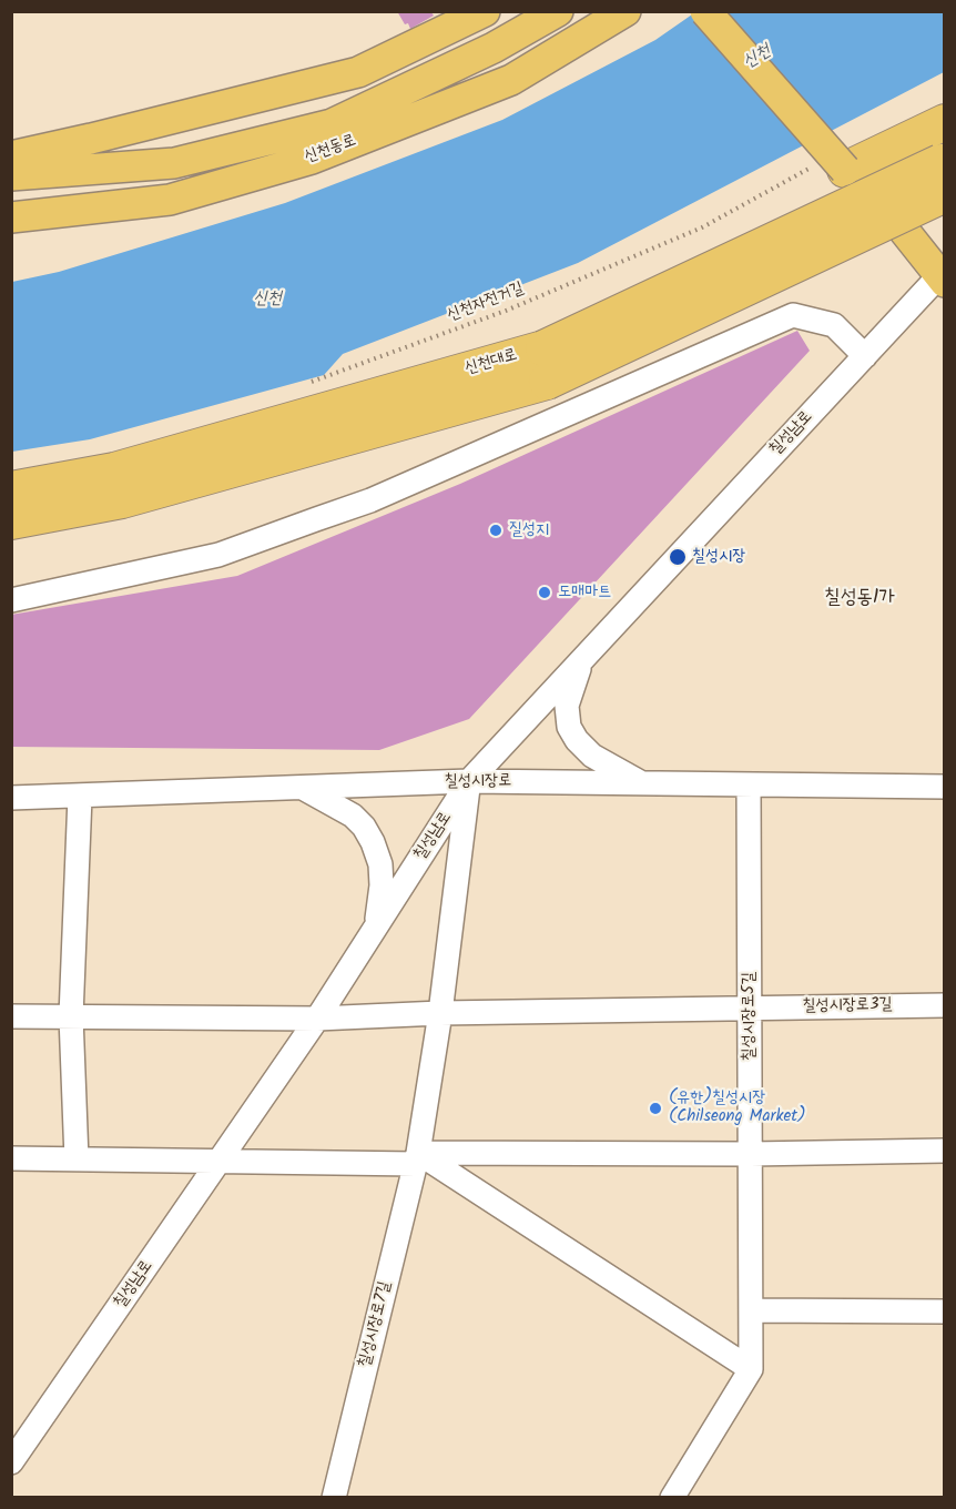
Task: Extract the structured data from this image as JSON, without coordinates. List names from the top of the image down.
{
  "streets": {
    "highway": ["신천대로"],
    "main road": ["신천동로"],
    "street": [
      "칠성남로",
      "칠성시장로",
      "칠성시장로3길",
      "칠성시장로5길",
      "칠성시장로7길"
    ],
    "path": ["신천자전거길"]
  },
  "crossings": [
    ["칠성남로", "칠성시장로"],
    ["칠성남로", "칠성시장로7길"],
    ["칠성시장로", "칠성시장로5길"],
    ["칠성시장로", "칠성시장로7길"],
    ["칠성시장로3길", "칠성시장로5길"]
  ],
  "districts": ["칠성동1가"],
  "water": ["신천"],
  "places": [
    "질성지",
    "칠성시장",
    "도매마트",
    "(유한)칠성시장 (Chilseong Market)"
  ]
}
